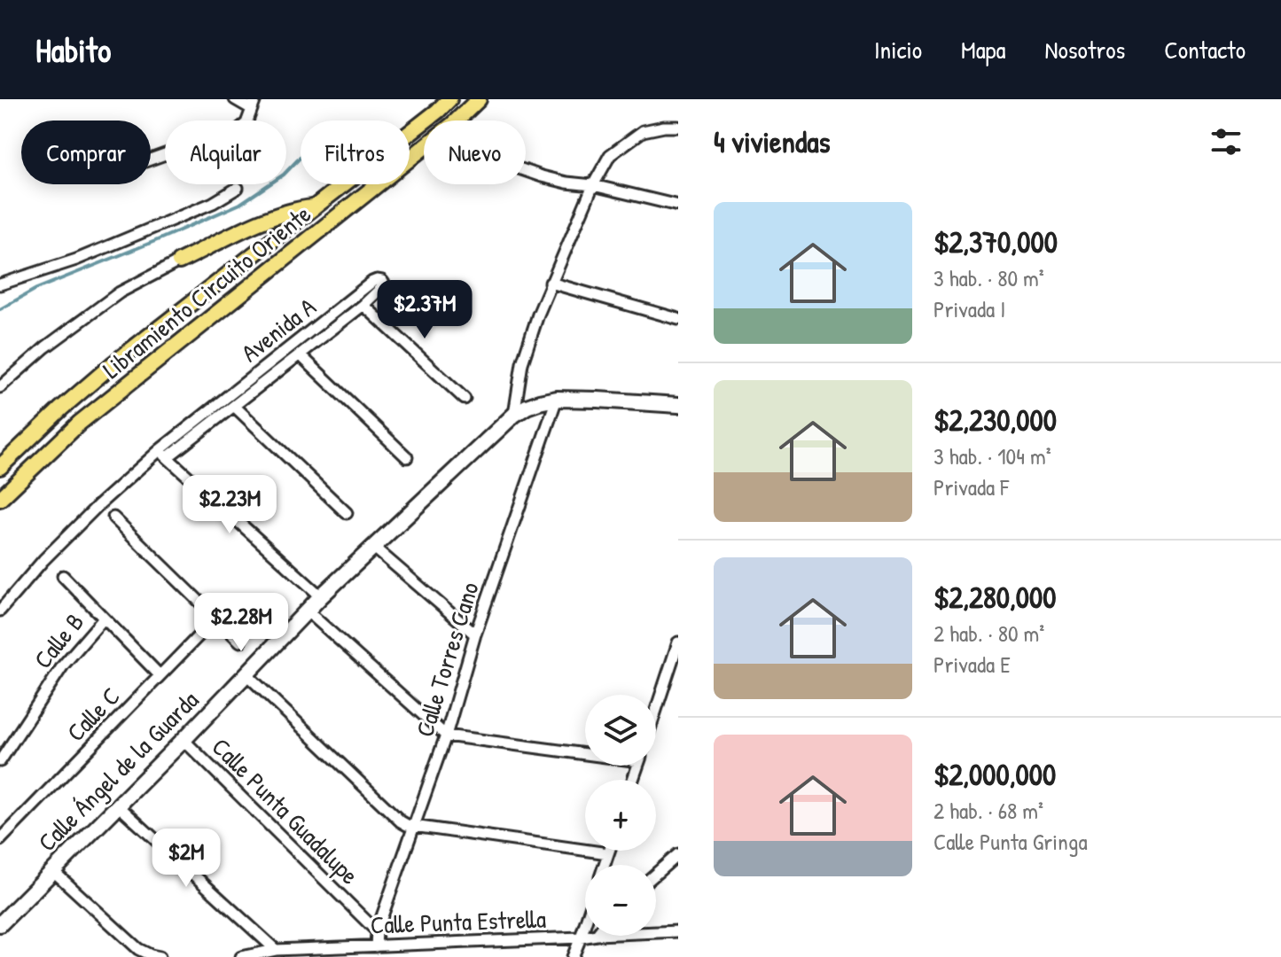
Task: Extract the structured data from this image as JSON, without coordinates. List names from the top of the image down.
{
  "streets": {
    "main road": ["Libramiento Circuito Oriente"],
    "street": [
      "Avenida A",
      "Calle B",
      "Calle Torres Cano",
      "Calle C",
      "Calle Ángel de la Guarda",
      "Calle Punta Guadalupe",
      "Calle Punta Estrella"
    ]
  },
  "crossings": [
    ["Calle Torres Cano", "Calle Ángel de la Guarda"],
    ["Calle Torres Cano", "Calle Punta Guadalupe"],
    ["Calle Ángel de la Guarda", "Calle Punta Guadalupe"]
  ],
  "page": {
    "header": "Habito",
    "nav": [
      "Inicio",
      "Mapa",
      "Nosotros",
      "Contacto"
    ],
    "heading": "4 viviendas",
    "chip": [
      "Comprar",
      "Alquilar",
      "Filtros",
      "Nuevo"
    ],
    "list": [
      {
        "name": "$2,370,000",
        "note": "3 hab. · 80 m² · Privada I"
      },
      {
        "name": "$2,230,000",
        "note": "3 hab. · 104 m² · Privada F"
      },
      {
        "name": "$2,280,000",
        "note": "2 hab. · 80 m² · Privada E"
      },
      {
        "name": "$2,000,000",
        "note": "2 hab. · 68 m² · Calle Punta Gringa"
      }
    ],
    "price": [
      "$2.37M",
      "$2.23M",
      "$2.28M",
      "$2M"
    ],
    "map_buttons": ["+", "−"]
  }
}
